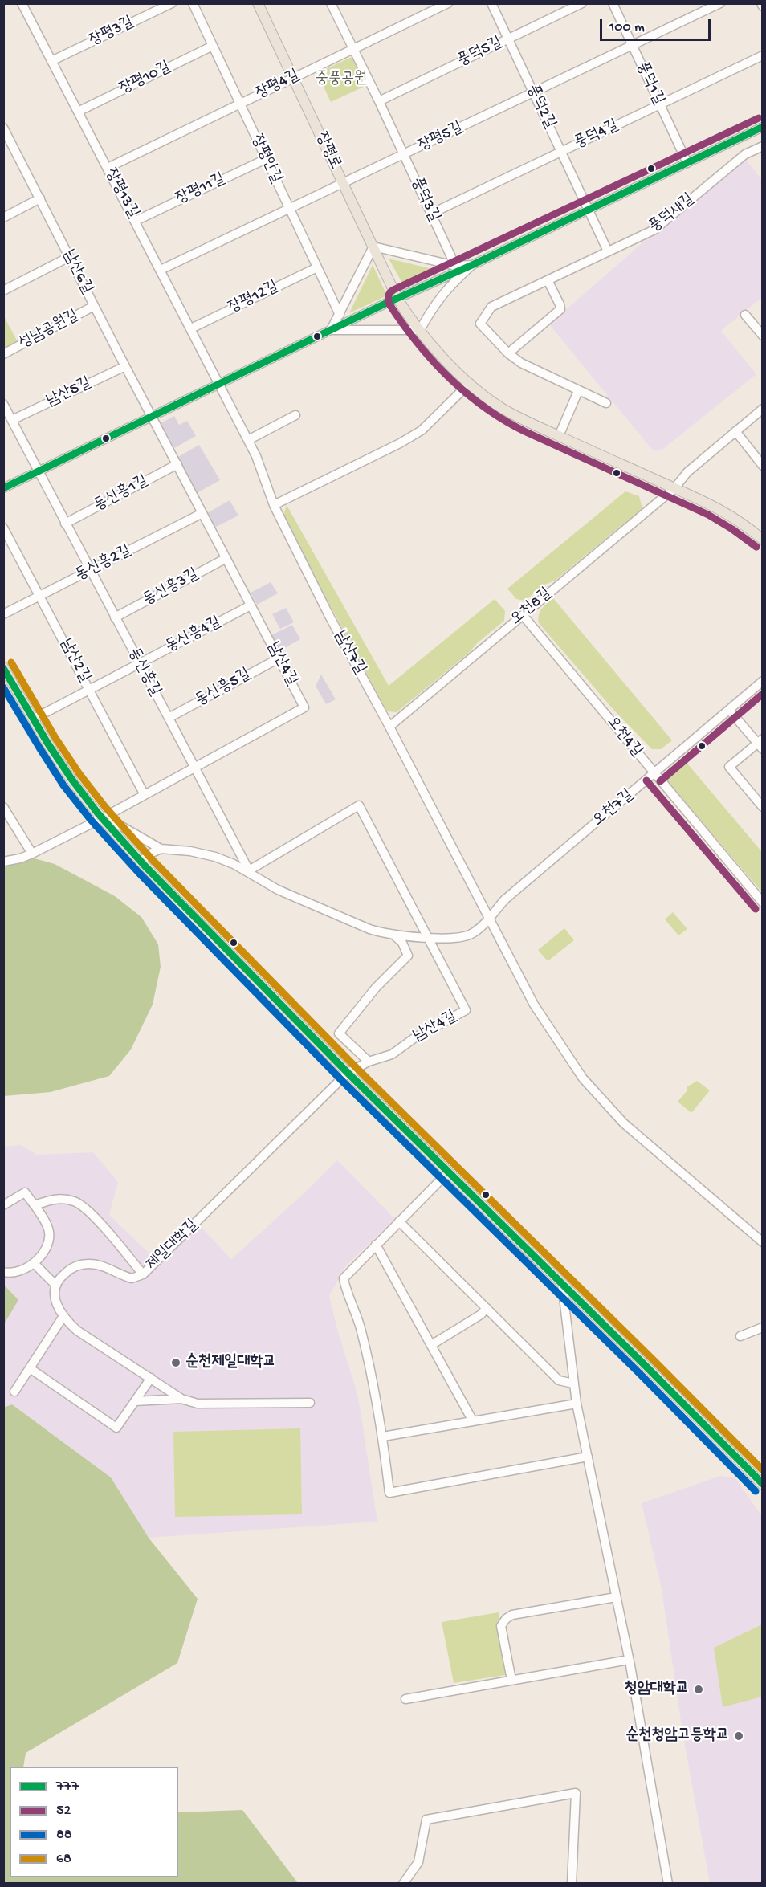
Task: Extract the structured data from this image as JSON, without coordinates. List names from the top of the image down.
{
  "streets": {
    "main road": ["장평로"],
    "street": [
      "장평3길",
      "풍덕5길",
      "장평10길",
      "풍덕1길",
      "장평4길",
      "풍덕2길",
      "풍덕4길",
      "장평5길",
      "장평안길",
      "장평11길",
      "장평13길",
      "풍덕3길",
      "풍덕새길",
      "남산6길",
      "장평12길",
      "성남공원길",
      "남산5길",
      "동신흥1길",
      "동신흥2길",
      "동신흥3길",
      "오천8길",
      "동신흥4길",
      "남산7길",
      "남산2길",
      "남산4길",
      "동신흥길",
      "동신흥5길",
      "오천4길",
      "오천7길",
      "제일대학길"
    ]
  },
  "crossings": [
    ["장평3길", "장평13길"],
    ["풍덕5길", "풍덕2길"],
    ["풍덕5길", "풍덕3길"],
    ["장평10길", "장평안길"],
    ["장평10길", "장평13길"],
    ["풍덕1길", "풍덕4길"],
    ["풍덕1길", "장평5길"],
    ["장평4길", "장평로"],
    ["장평4길", "장평안길"],
    ["장평4길", "장평13길"],
    ["장평4길", "풍덕3길"],
    ["풍덕2길", "풍덕4길"],
    ["풍덕2길", "장평5길"],
    ["풍덕2길", "풍덕새길"],
    ["풍덕4길", "풍덕3길"],
    ["장평5길", "장평로"],
    ["장평5길", "장평안길"],
    ["장평5길", "장평13길"],
    ["장평5길", "풍덕3길"],
    ["장평로", "오천8길"],
    ["장평안길", "장평11길"],
    ["장평안길", "장평12길"],
    ["장평11길", "장평13길"],
    ["장평13길", "장평12길"],
    ["장평13길", "남산7길"],
    ["남산6길", "성남공원길"],
    ["남산6길", "남산5길"],
    ["남산6길", "남산4길"],
    ["남산5길", "동신흥길"],
    ["동신흥1길", "남산4길"],
    ["동신흥1길", "동신흥길"],
    ["동신흥2길", "남산2길"],
    ["동신흥2길", "남산4길"],
    ["동신흥2길", "동신흥길"],
    ["동신흥3길", "남산4길"],
    ["동신흥3길", "동신흥길"],
    ["오천8길", "남산7길"],
    ["오천8길", "오천4길"],
    ["동신흥4길", "남산2길"],
    ["동신흥4길", "남산4길"],
    ["동신흥4길", "동신흥길"],
    ["남산7길", "오천7길"],
    ["남산2길", "남산4길"],
    ["남산4길", "동신흥길"],
    ["남산4길", "동신흥5길"],
    ["남산4길", "오천7길"],
    ["남산4길", "제일대학길"],
    ["동신흥길", "동신흥5길"],
    ["동신흥길", "오천7길"],
    ["오천4길", "오천7길"]
  ],
  "parks": ["중풍공원"],
  "places": ["순천제일대학교", "청암대학교", "순천청암고등학교"],
  "lines": [
    "transit line 52",
    "transit line 777",
    "transit line 68",
    "transit line 88"
  ],
  "legend": [
    "777",
    "52",
    "88",
    "68"
  ],
  "scale_bar": "100 m"
}
